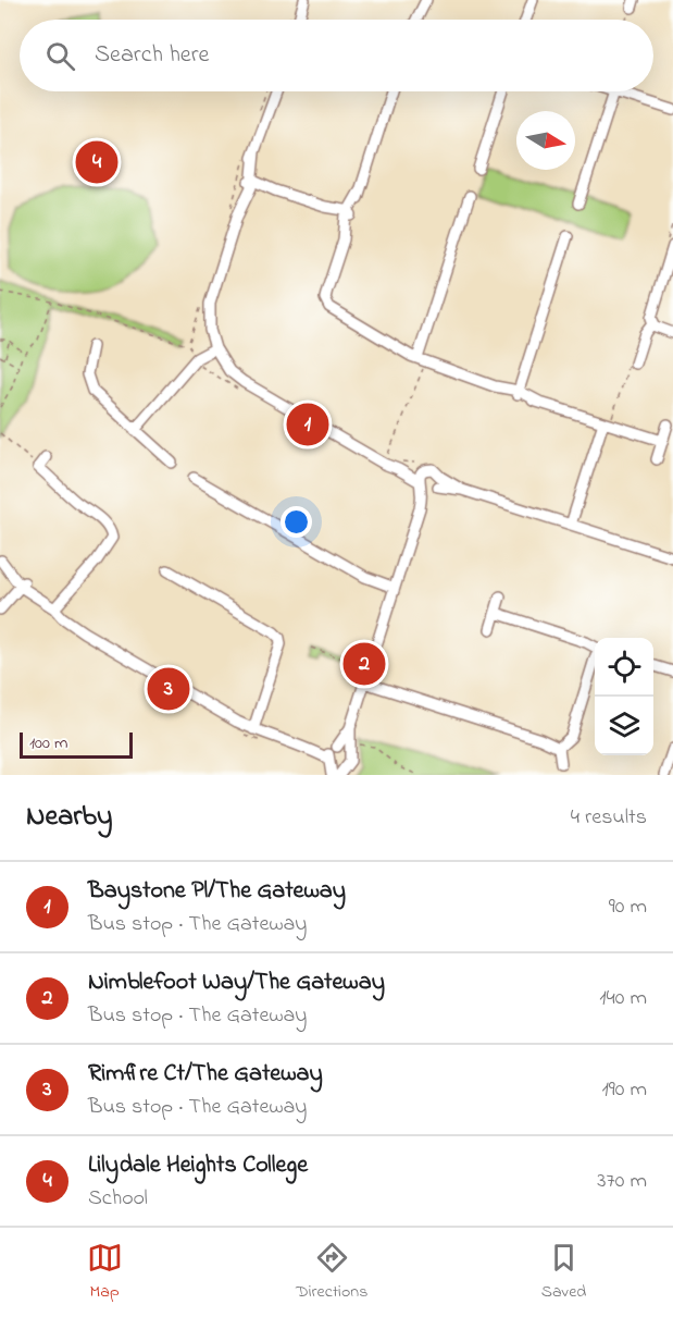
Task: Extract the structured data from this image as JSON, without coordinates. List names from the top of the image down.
{
  "scale_bar": "100 m",
  "north": "right",
  "page": {
    "search": "Search here",
    "pins": [
      "4",
      "1",
      "2",
      "3"
    ],
    "scale": "100 m",
    "heading": ["Nearby", "4 results"],
    "list": [
      {
        "mark": "1",
        "name": "Baystone Pl/The Gateway",
        "note": "Bus stop · The Gateway",
        "value": "90 m"
      },
      {
        "mark": "2",
        "name": "Nimblefoot Way/The Gateway",
        "note": "Bus stop · The Gateway",
        "value": "140 m"
      },
      {
        "mark": "3",
        "name": "Rimfire Ct/The Gateway",
        "note": "Bus stop · The Gateway",
        "value": "190 m"
      },
      {
        "mark": "4",
        "name": "Lilydale Heights College",
        "note": "School",
        "value": "370 m"
      }
    ],
    "nav": ["Map", "Directions", "Saved"]
  }
}
